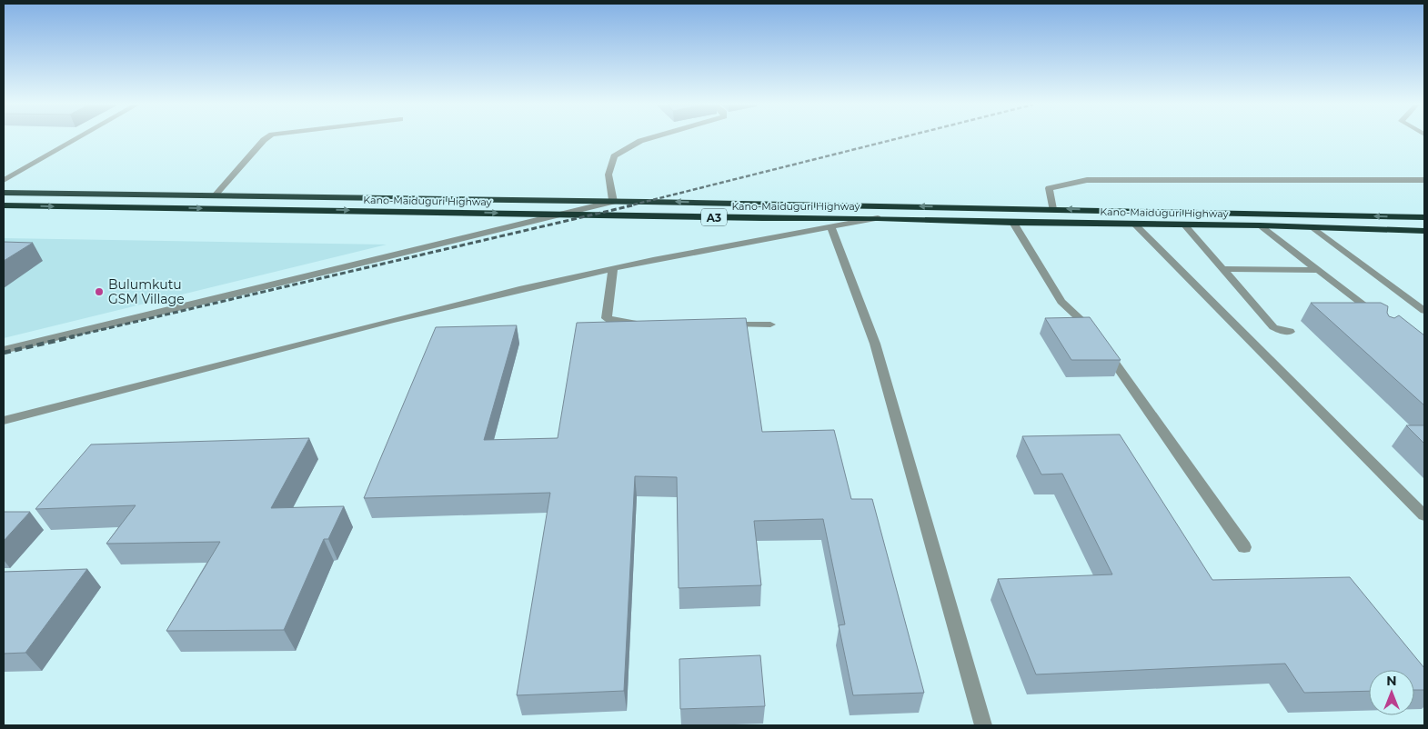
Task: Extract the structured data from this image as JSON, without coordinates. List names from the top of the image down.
{
  "streets": {
    "highway": ["Kano-Maiduguri Highway", "A3"]
  },
  "places": ["Bulumkutu GSM Village"],
  "north": "top"
}
